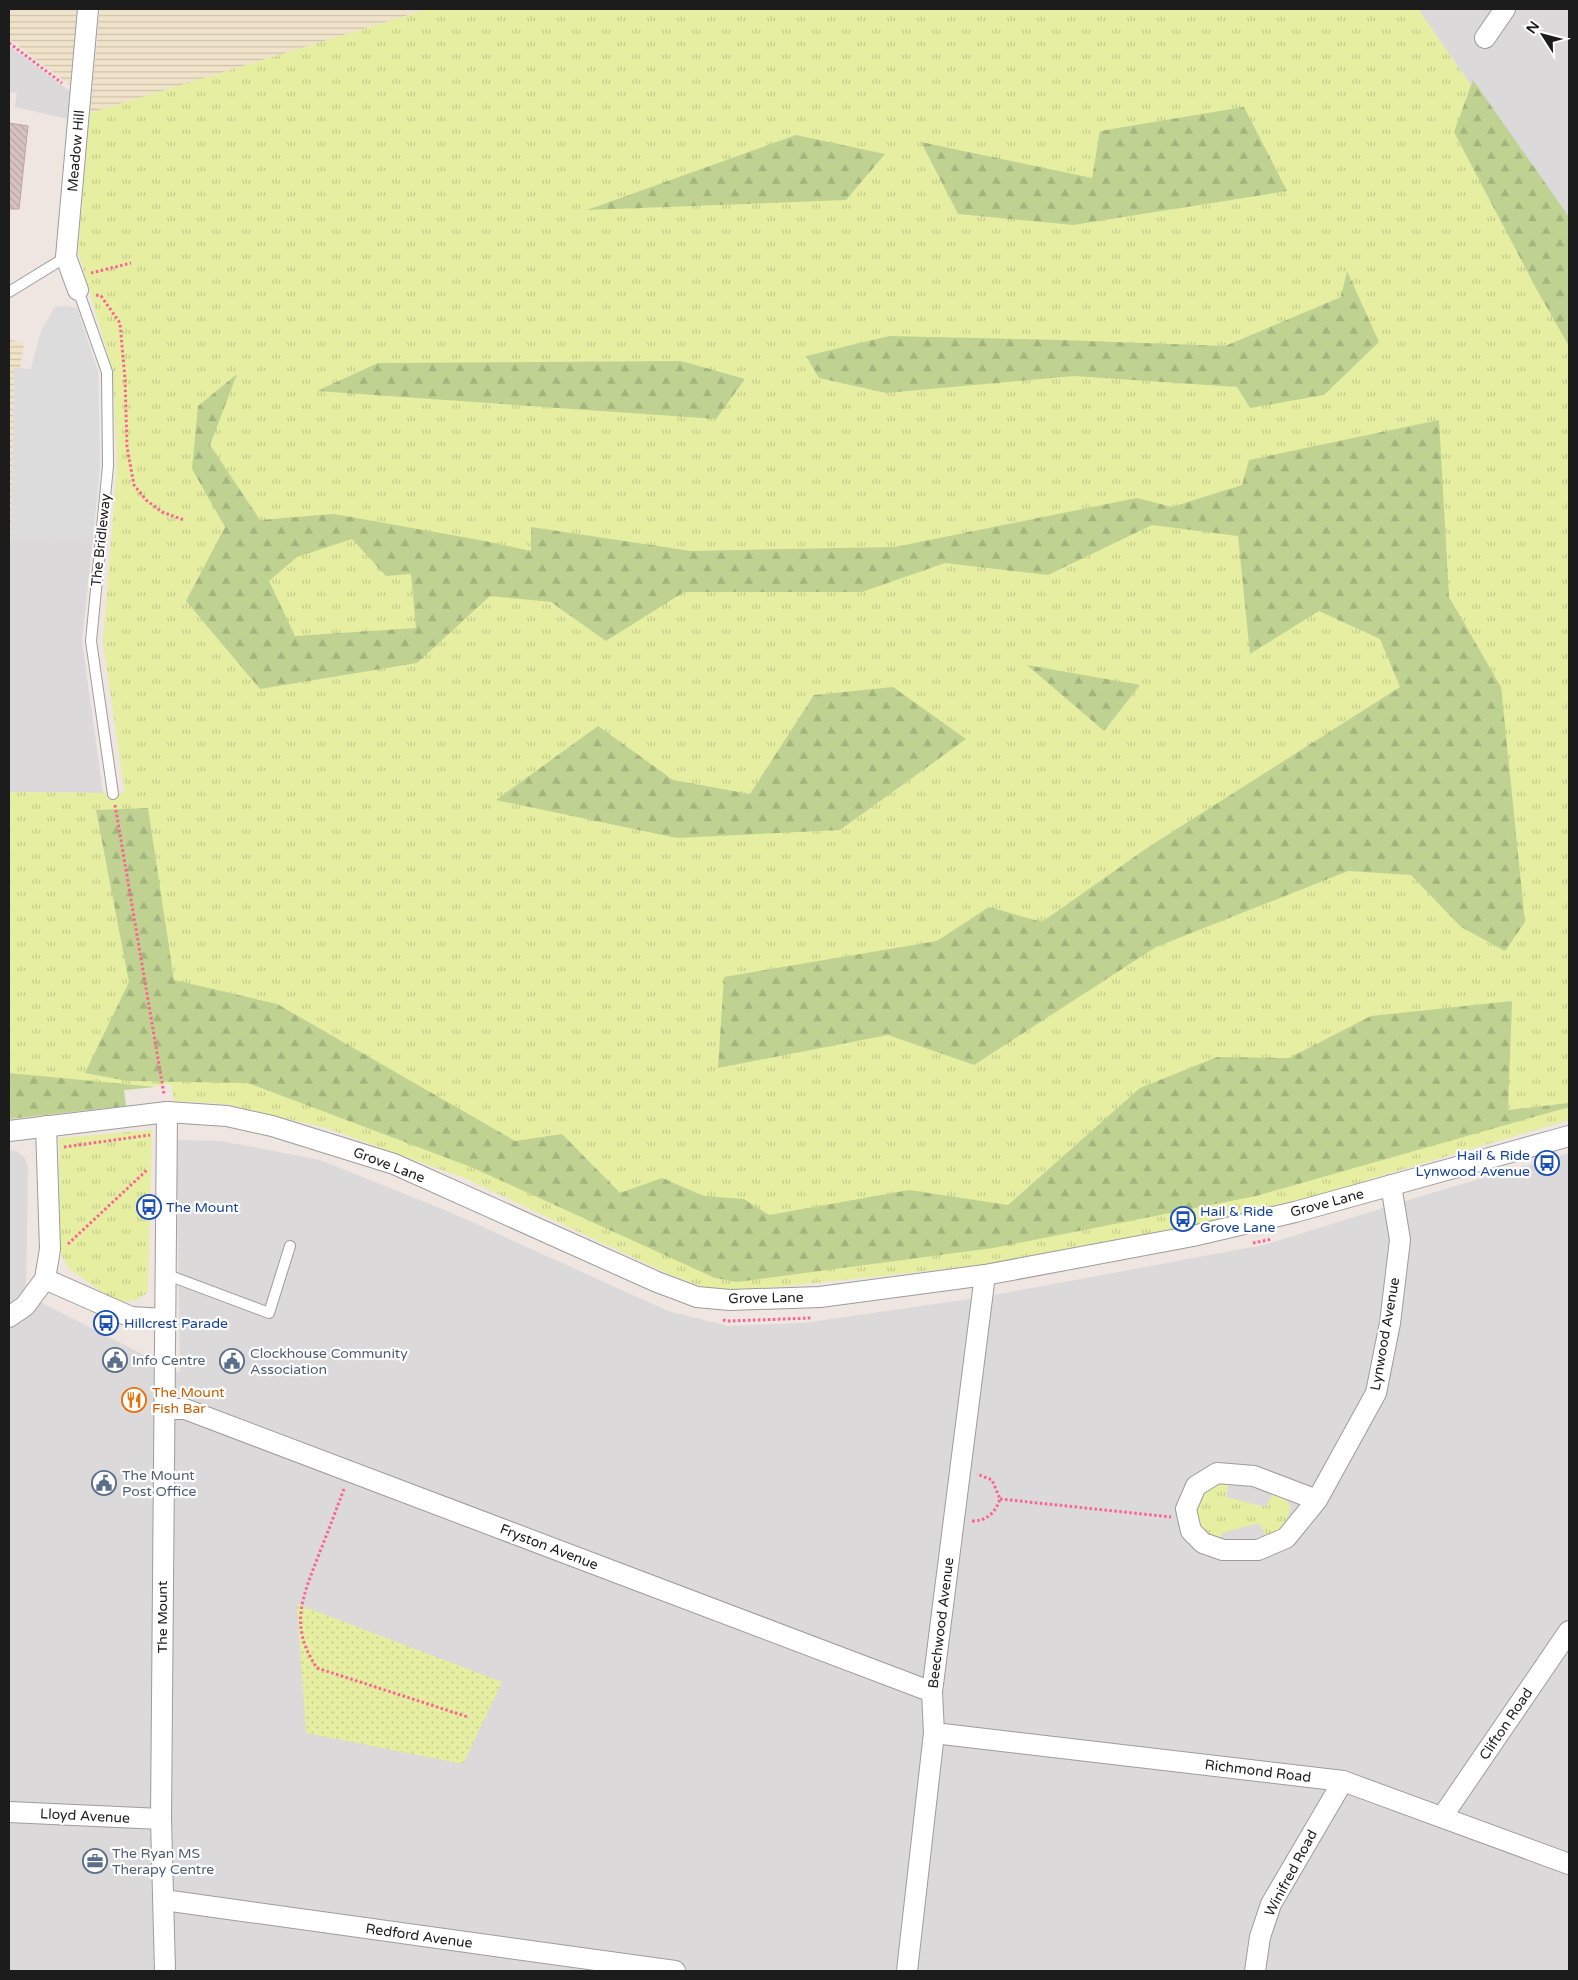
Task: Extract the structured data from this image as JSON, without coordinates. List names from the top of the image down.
{
  "streets": {
    "street": [
      "Meadow Hill",
      "Grove Lane",
      "Lynwood Avenue",
      "Fryston Avenue",
      "The Mount",
      "Beechwood Avenue",
      "Clifton Road",
      "Richmond Road",
      "Lloyd Avenue",
      "Winifred Road",
      "Redford Avenue"
    ],
    "lane": ["The Bridleway"]
  },
  "crossings": [
    ["Meadow Hill", "The Bridleway"],
    ["Grove Lane", "Lynwood Avenue"],
    ["Grove Lane", "The Mount"],
    ["Grove Lane", "Beechwood Avenue"],
    ["Fryston Avenue", "The Mount"],
    ["Fryston Avenue", "Beechwood Avenue"],
    ["The Mount", "Lloyd Avenue"],
    ["The Mount", "Redford Avenue"],
    ["Beechwood Avenue", "Richmond Road"],
    ["Clifton Road", "Richmond Road"],
    ["Richmond Road", "Winifred Road"]
  ],
  "places": {
    "bus stop": [
      "Hail & Ride Lynwood Avenue",
      "The Mount",
      "Hail & Ride Grove Lane",
      "Hillcrest Parade"
    ],
    "public building": ["Info Centre", "Clockhouse Community Association", "The Mount Post Office"],
    "restaurant": ["The Mount Fish Bar"],
    "office": ["The Ryan MS Therapy Centre"]
  },
  "north": "top left"
}
